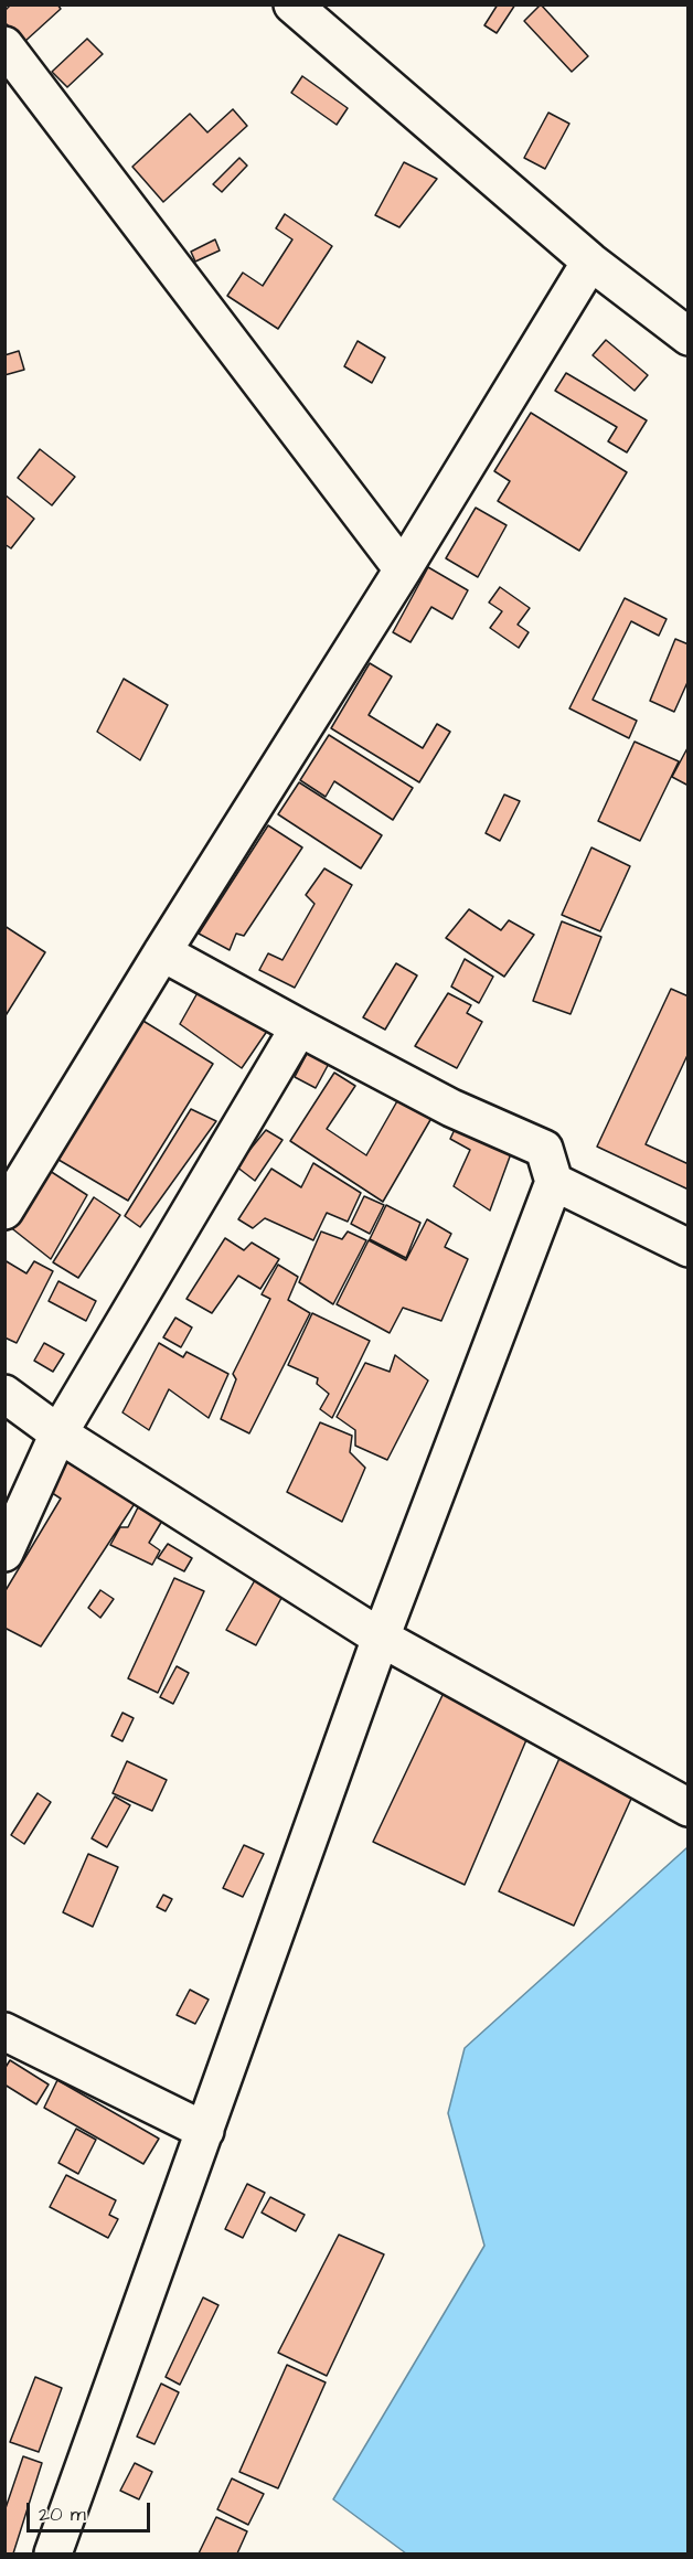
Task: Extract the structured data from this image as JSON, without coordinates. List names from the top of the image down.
{
  "scale_bar": "20 m"
}
